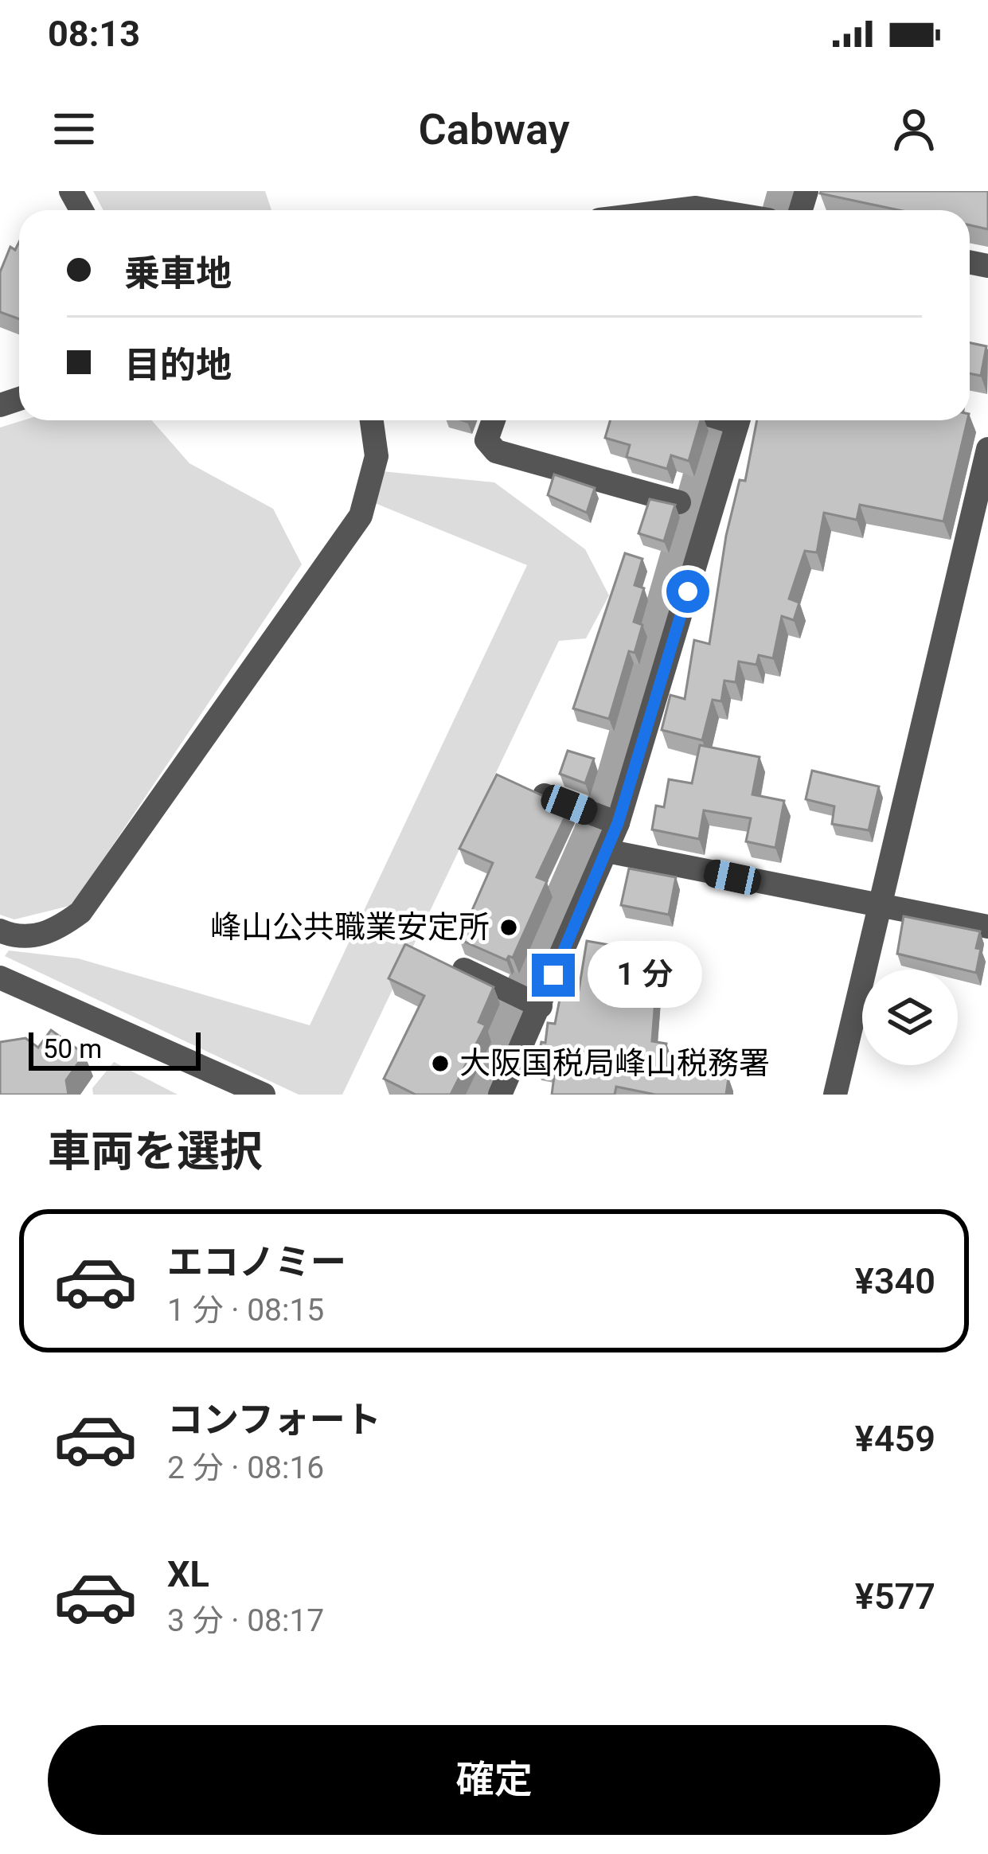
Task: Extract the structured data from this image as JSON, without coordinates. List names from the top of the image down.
{
  "places": ["峰山公共職業安定所", "大阪国税局峰山税務署"],
  "scale_bar": "50 m",
  "page": {
    "status": "08:13",
    "header": "Cabway",
    "banner": ["乗車地", "目的地"],
    "bubble": "1 分",
    "scale": "50 m",
    "heading": "車両を選択",
    "list": [
      {
        "name": "エコノミー",
        "note": "1 分 · 08:15",
        "value": "¥340"
      },
      {
        "name": "コンフォート",
        "note": "2 分 · 08:16",
        "value": "¥459"
      },
      {
        "name": "XL",
        "note": "3 分 · 08:17",
        "value": "¥577"
      }
    ],
    "buttons": "確定"
  }
}
